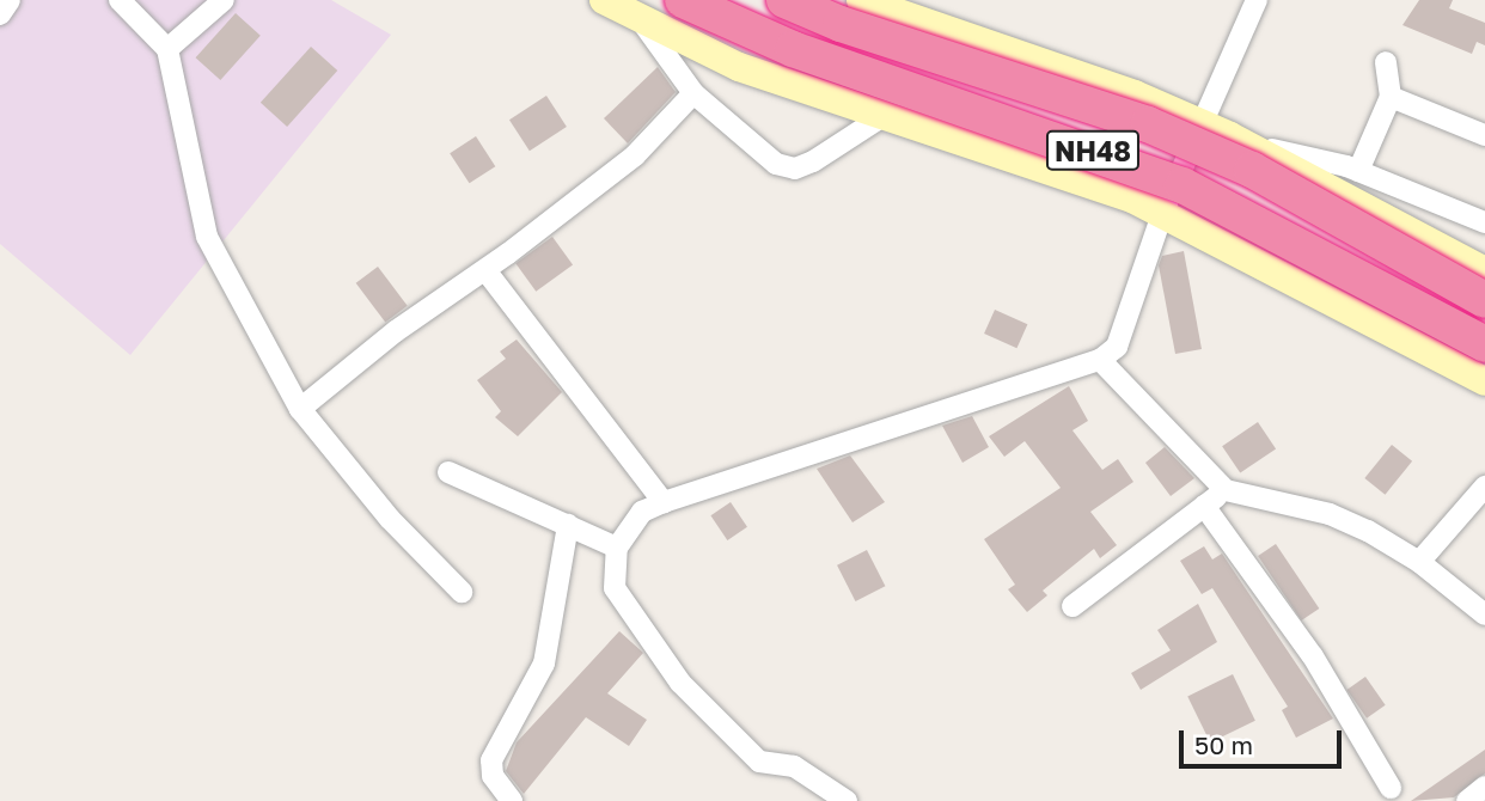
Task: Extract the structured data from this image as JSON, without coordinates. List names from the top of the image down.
{
  "streets": {
    "highway": ["NH48"]
  },
  "scale_bar": "50 m"
}
